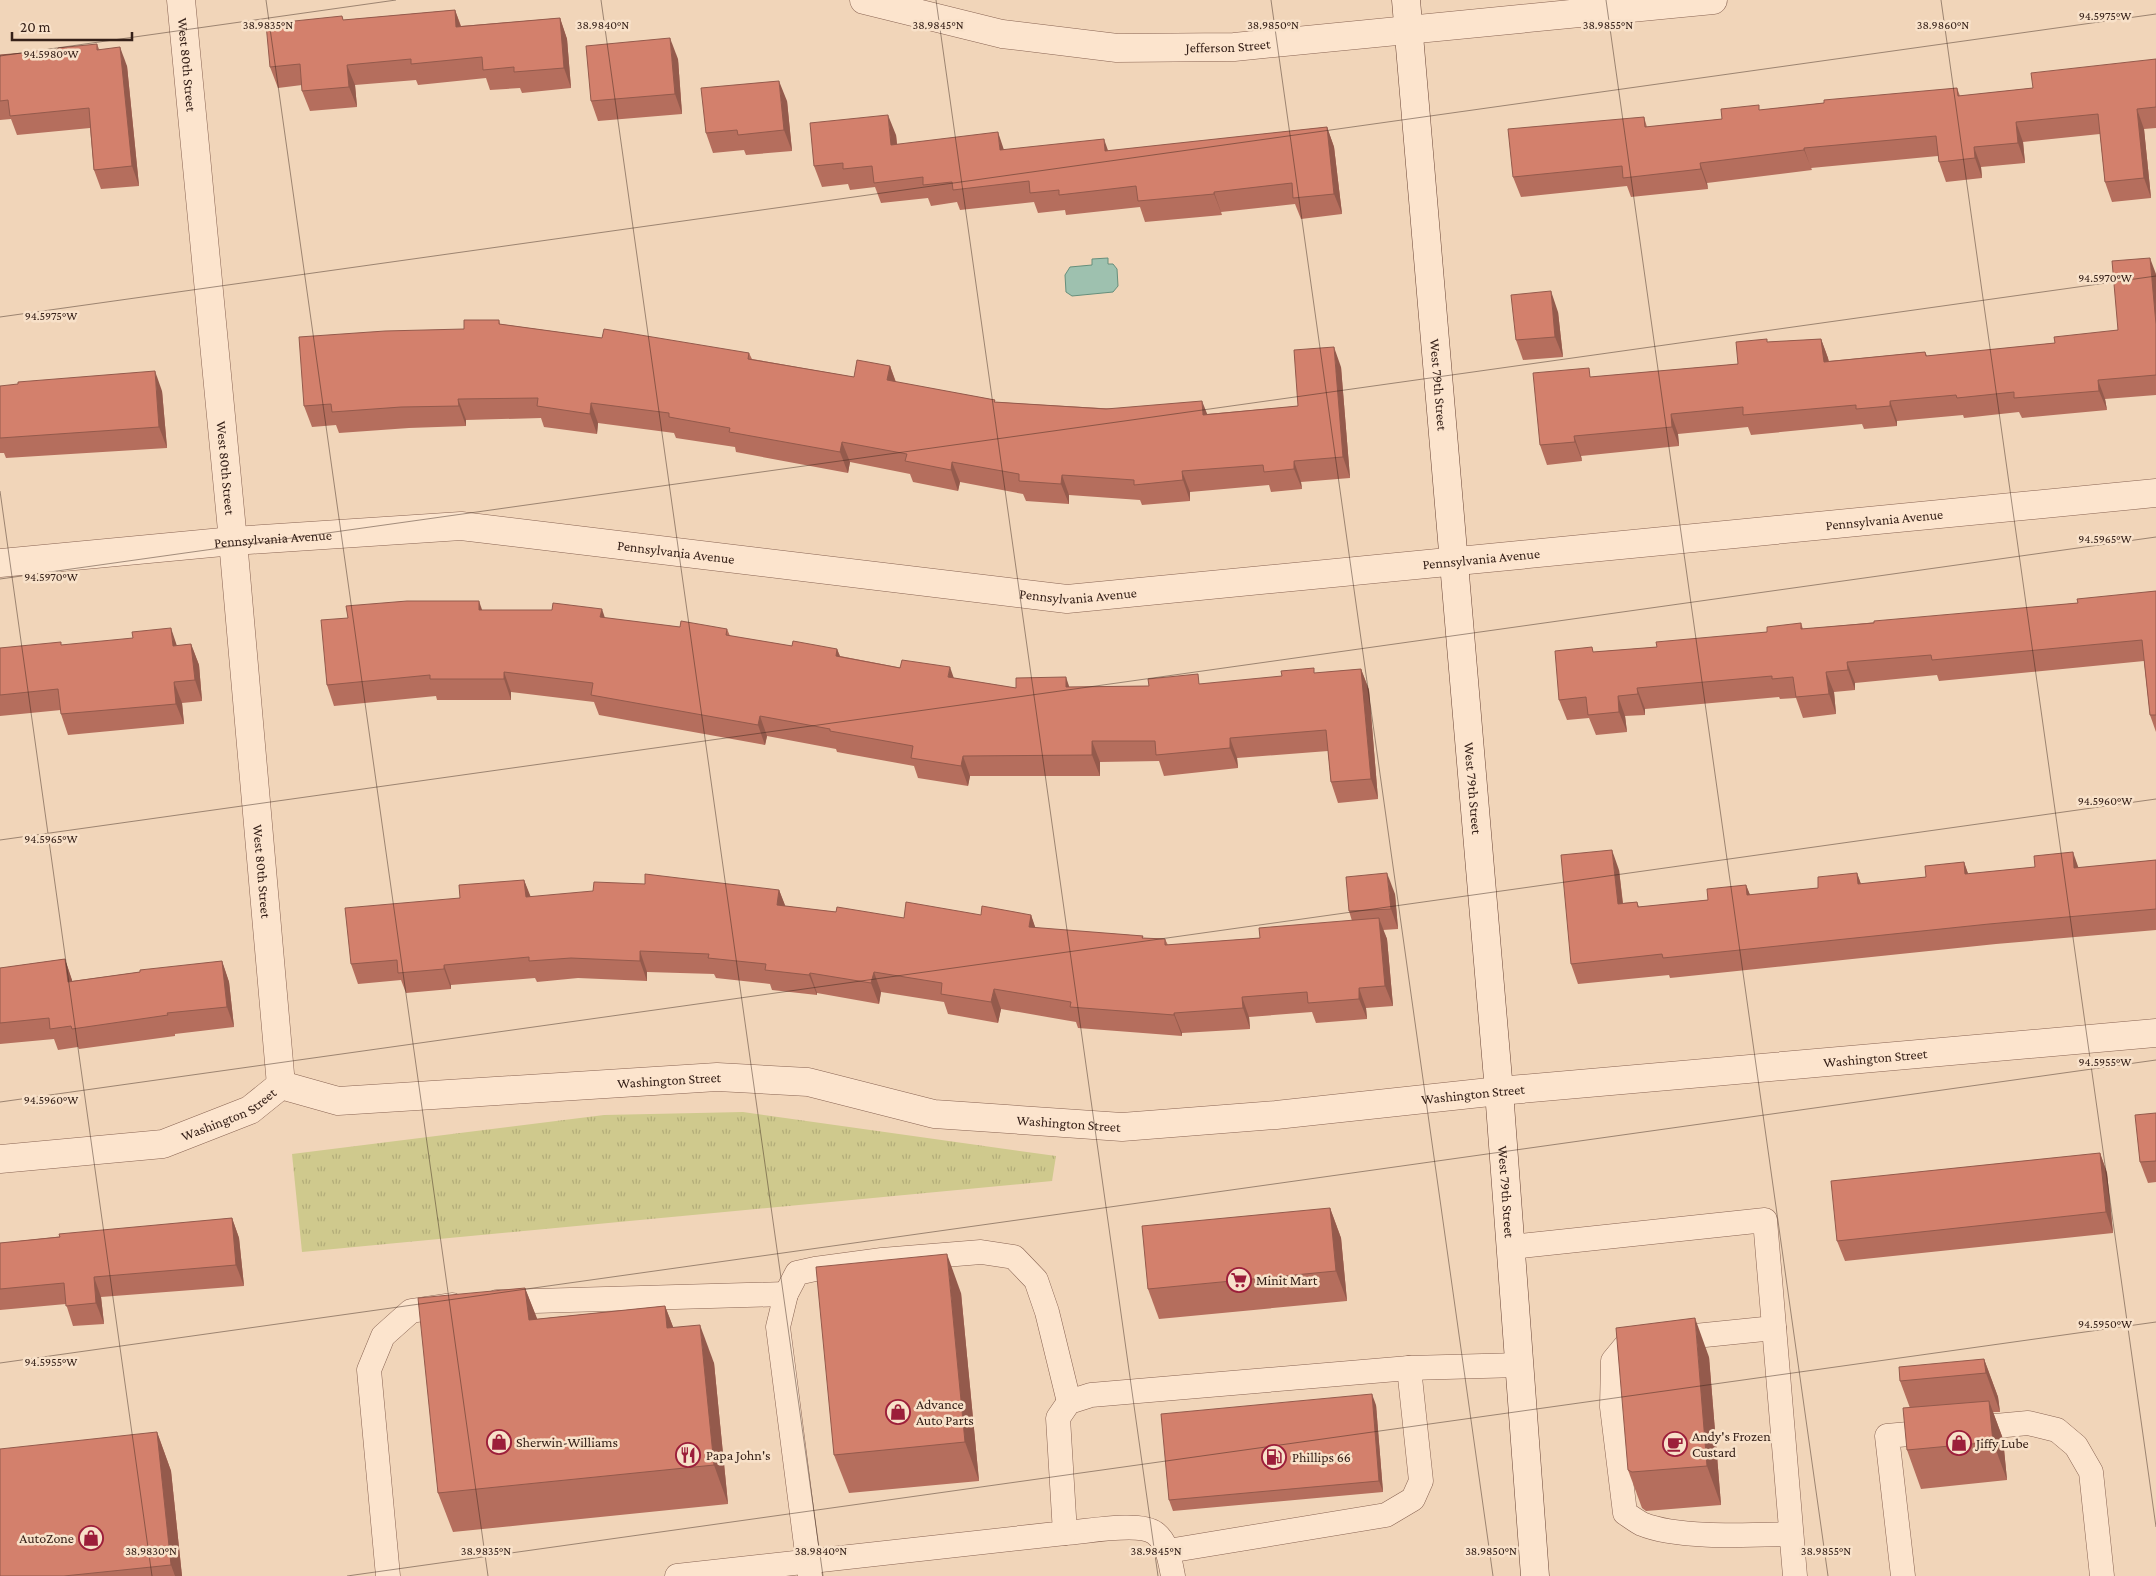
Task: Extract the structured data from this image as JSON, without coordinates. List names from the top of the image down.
{
  "streets": {
    "street": [
      "Jefferson Street",
      "West 80th Street",
      "West 79th Street",
      "Pennsylvania Avenue",
      "Washington Street"
    ]
  },
  "crossings": [
    ["Jefferson Street", "West 79th Street"],
    ["West 80th Street", "Pennsylvania Avenue"],
    ["West 80th Street", "Washington Street"],
    ["West 79th Street", "Pennsylvania Avenue"],
    ["West 79th Street", "Washington Street"]
  ],
  "places": {
    "supermarket": ["Minit Mart"],
    "shop": [
      "Advance Auto Parts",
      "Sherwin-Williams",
      "Jiffy Lube",
      "AutoZone"
    ],
    "cafe": ["Andy's Frozen Custard"],
    "restaurant": ["Papa John's"],
    "fuel station": ["Phillips 66"]
  },
  "scale_bar": "20 m",
  "coordinates": [
    "94.5975°W",
    "38.9835°N",
    "38.9840°N",
    "38.9845°N",
    "38.9850°N",
    "38.9855°N",
    "38.9860°N",
    "94.5980°W",
    "94.5970°W",
    "94.5965°W",
    "94.5960°W",
    "94.5955°W",
    "94.5950°W",
    "38.9830°N"
  ]
}
